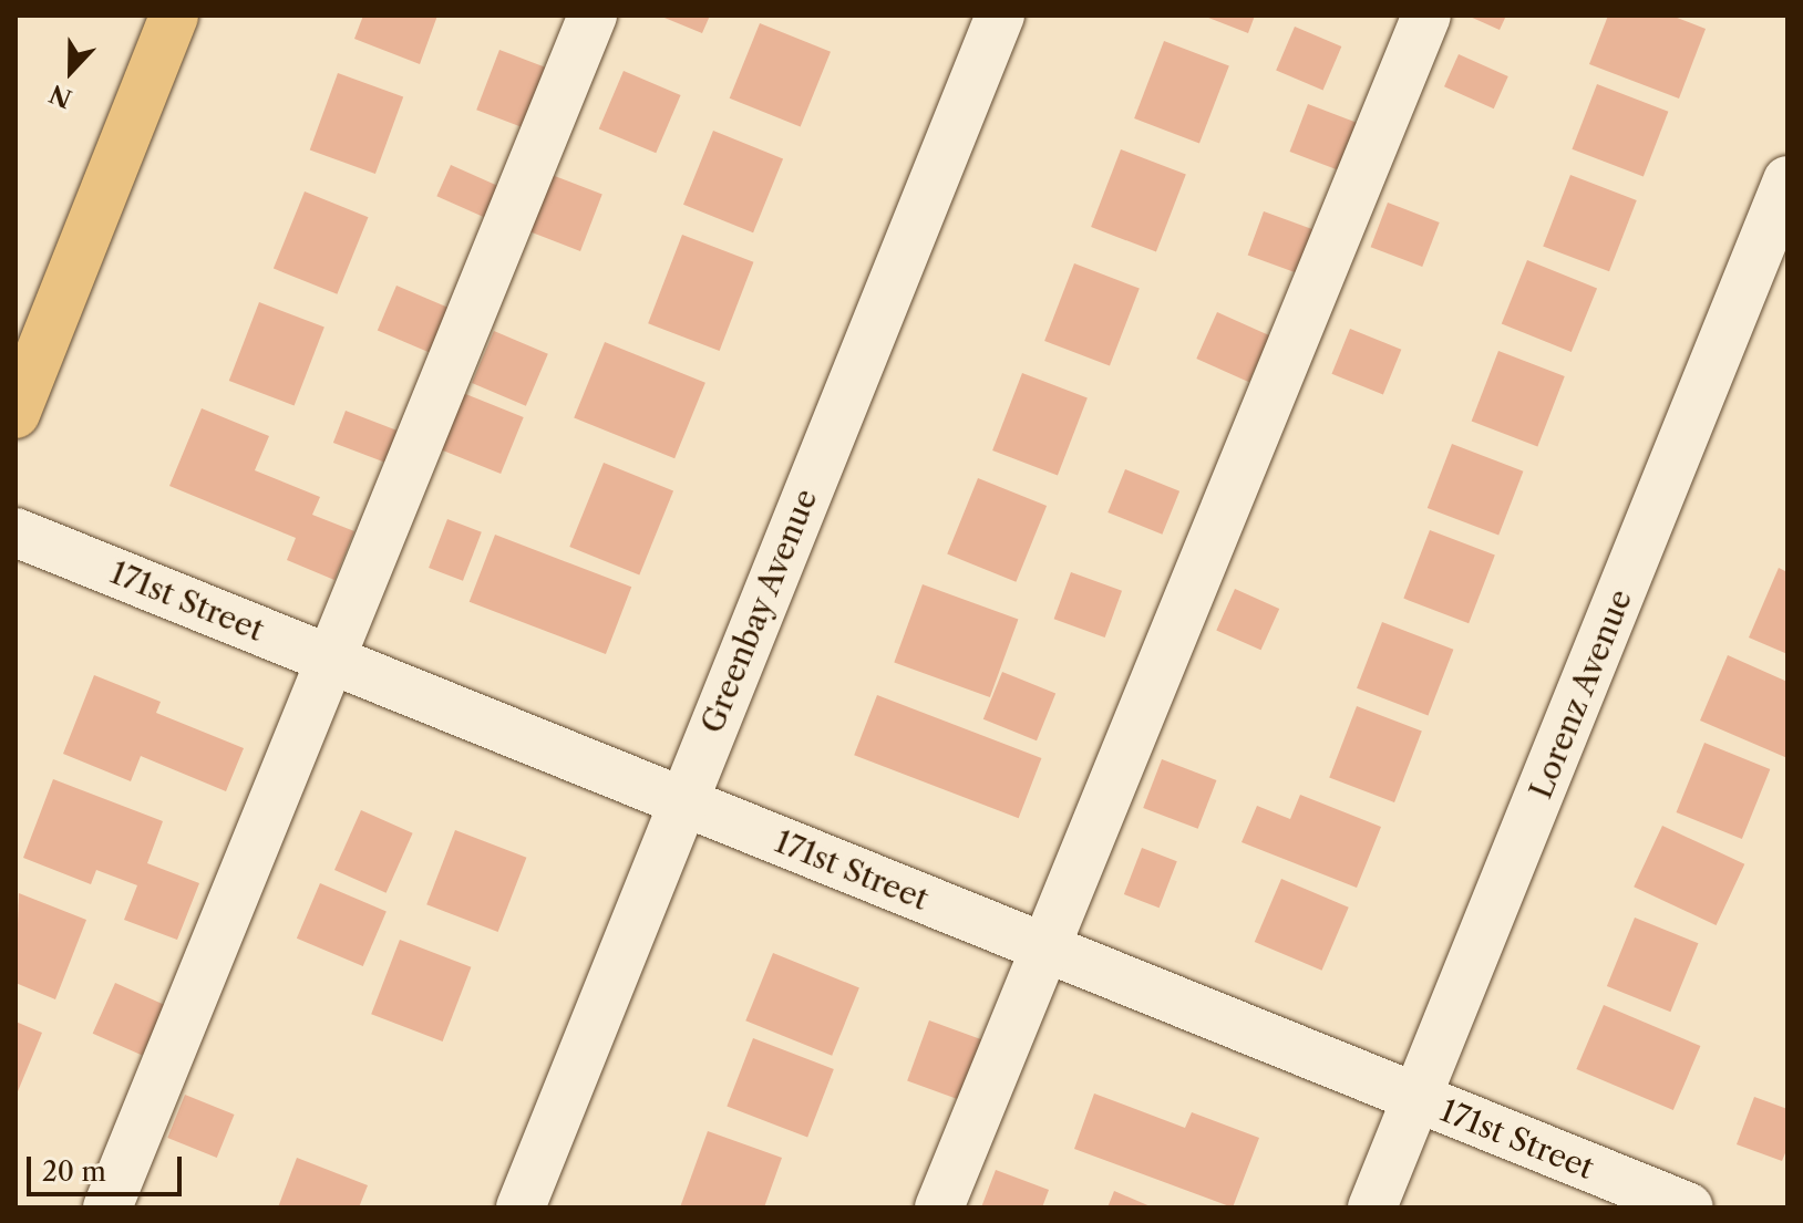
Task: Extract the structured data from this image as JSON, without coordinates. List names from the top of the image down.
{
  "streets": {
    "street": ["171st Street", "Greenbay Avenue", "Lorenz Avenue"]
  },
  "crossings": [
    ["171st Street", "Greenbay Avenue"],
    ["171st Street", "Lorenz Avenue"]
  ],
  "scale_bar": "20 m",
  "north": "bottom"
}
